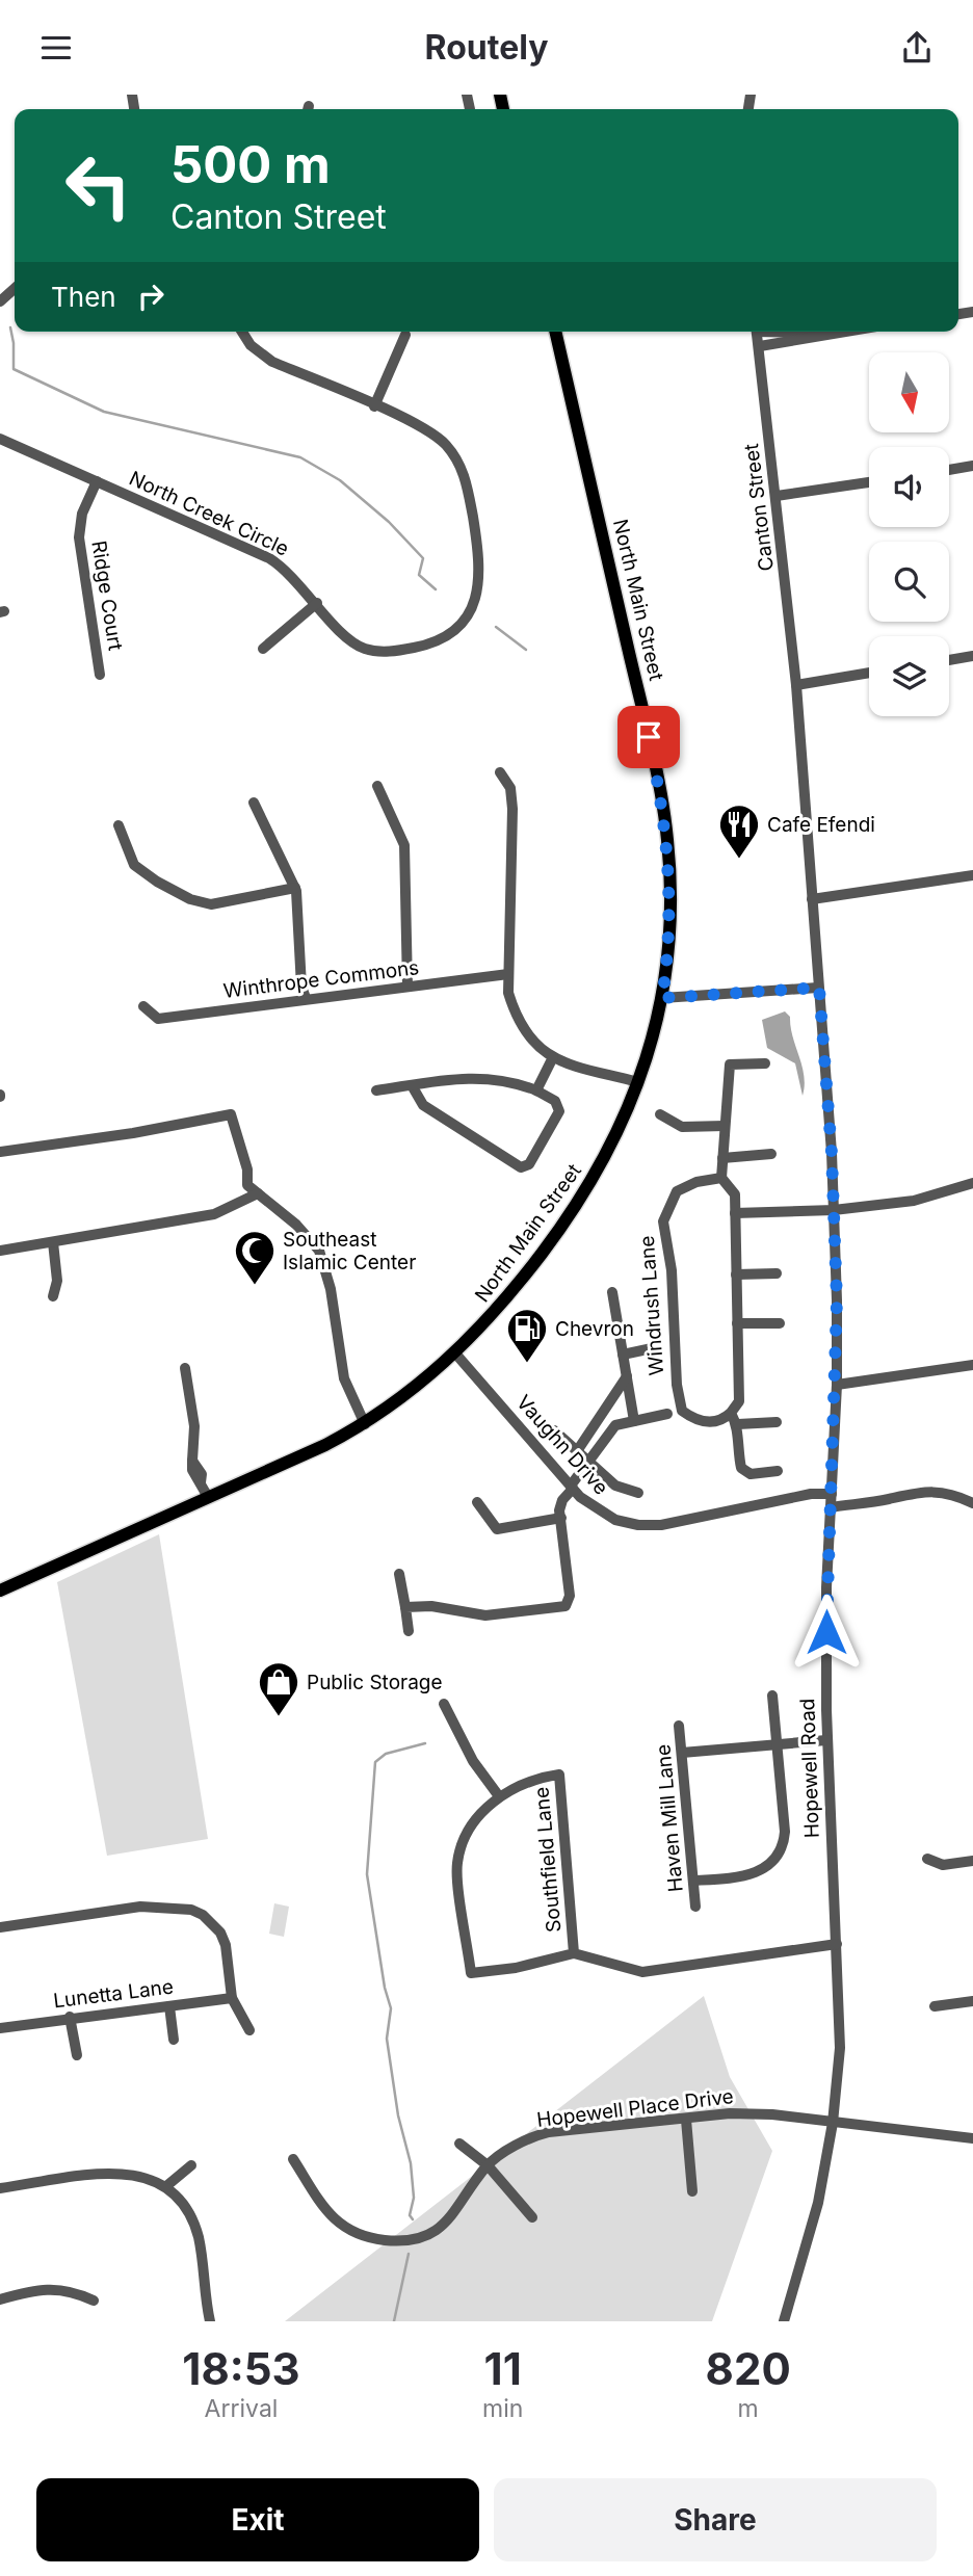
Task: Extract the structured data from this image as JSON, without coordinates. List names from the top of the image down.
{
  "streets": {
    "main road": ["North Main Street"],
    "street": [
      "Canton Street",
      "North Creek Circle",
      "Ridge Court",
      "Winthrope Commons",
      "Windrush Lane",
      "Vaughn Drive",
      "Hopewell Road",
      "Haven Mill Lane",
      "Southfield Lane",
      "Lunetta Lane",
      "Hopewell Place Drive"
    ]
  },
  "crossings": [
    ["Canton Street", "Hopewell Road"],
    ["North Creek Circle", "Ridge Court"],
    ["North Main Street", "Vaughn Drive"],
    ["Vaughn Drive", "Hopewell Road"],
    ["Hopewell Road", "Southfield Lane"],
    ["Hopewell Road", "Hopewell Place Drive"]
  ],
  "places": {
    "restaurant": ["Cafe Efendi"],
    "mosque": ["Southeast Islamic Center"],
    "fuel station": ["Chevron"],
    "shop": ["Public Storage"]
  },
  "north": "bottom",
  "page": {
    "header": "Routely",
    "turn": ["500 m", "Canton Street"],
    "then": "Then",
    "eta": [
      "18:53",
      "Arrival",
      "11",
      "min",
      "820",
      "m"
    ],
    "buttons": ["Exit", "Share"]
  }
}
